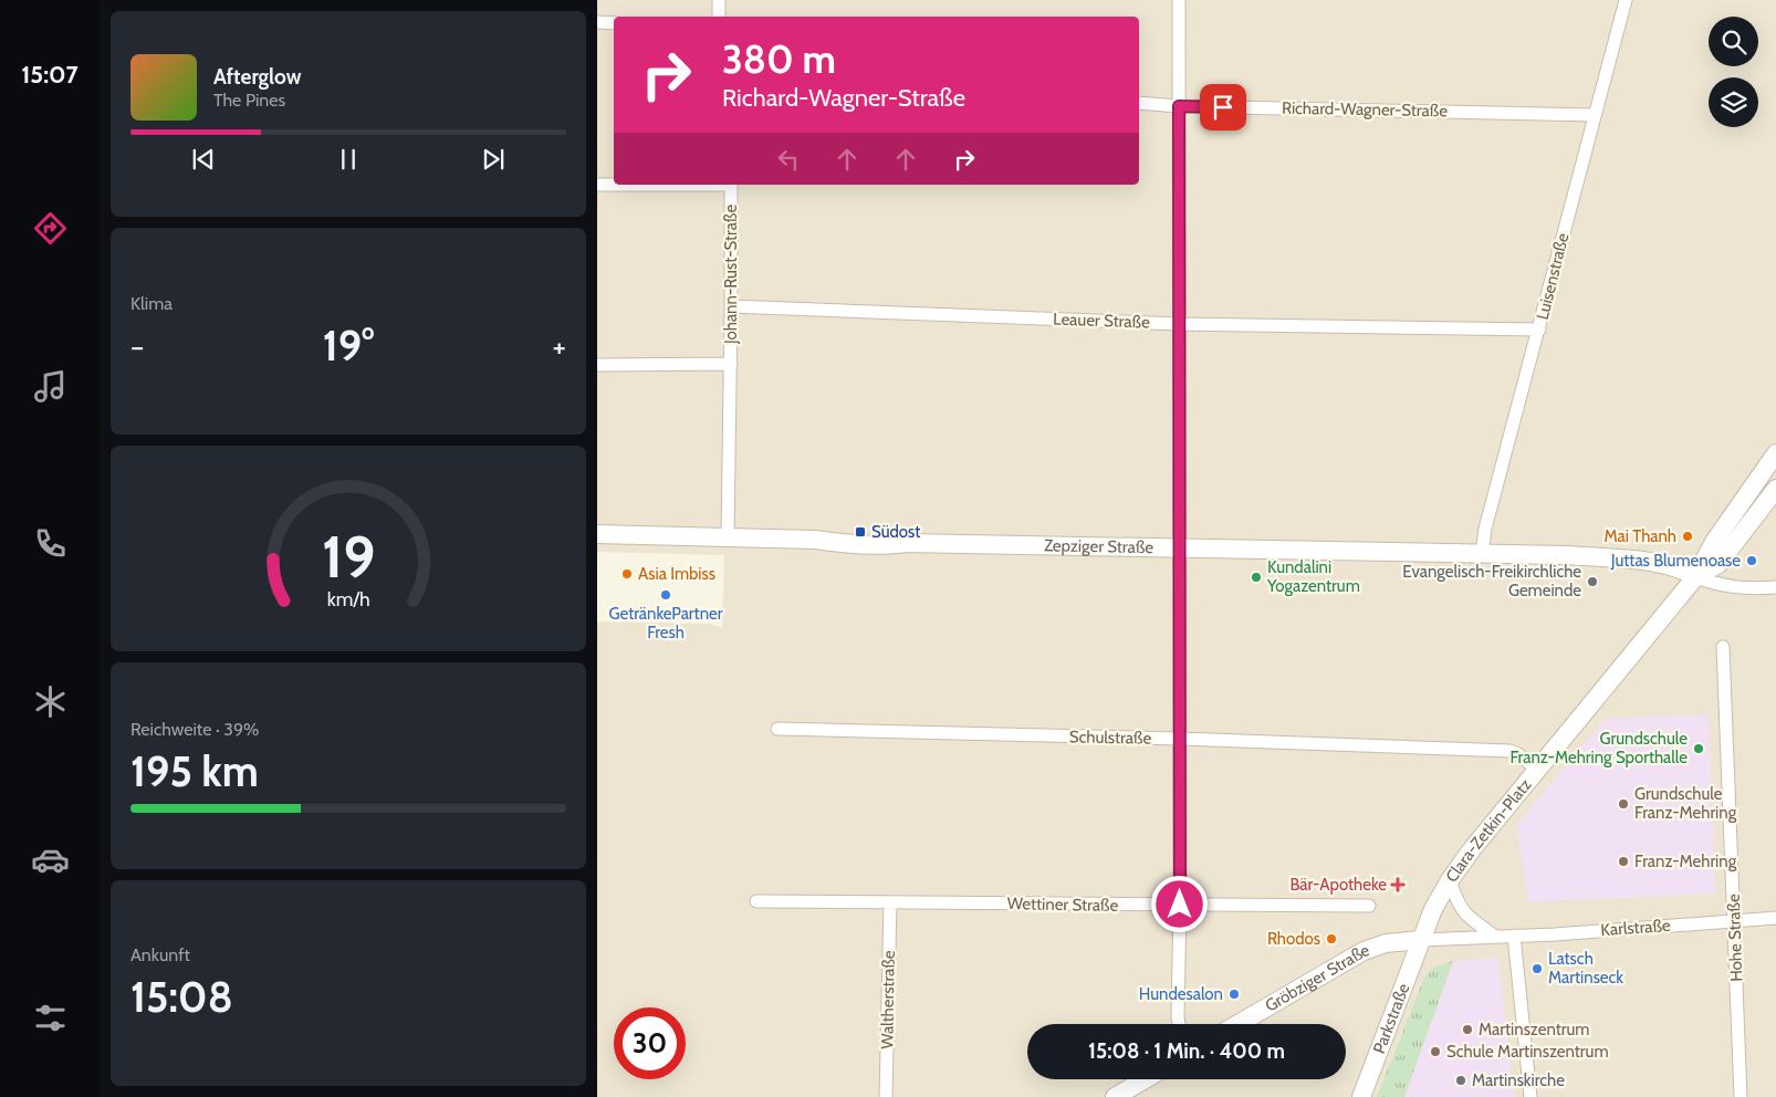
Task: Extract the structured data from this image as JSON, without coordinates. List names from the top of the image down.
{
  "streets": {
    "main road": [
      "Zepziger Straße",
      "Clara-Zetkin-Platz",
      "Gröbziger Straße",
      "Parkstraße"
    ],
    "street": [
      "Richard-Wagner-Straße",
      "Johann-Rust-Straße",
      "Luisenstraße",
      "Leauer Straße",
      "Schulstraße",
      "Wettiner Straße",
      "Karlstraße",
      "Hohe Straße",
      "Waltherstraße"
    ]
  },
  "crossings": [
    ["Richard-Wagner-Straße", "Luisenstraße"],
    ["Johann-Rust-Straße", "Leauer Straße"],
    ["Johann-Rust-Straße", "Zepziger Straße"],
    ["Luisenstraße", "Leauer Straße"],
    ["Luisenstraße", "Zepziger Straße"],
    ["Zepziger Straße", "Clara-Zetkin-Platz"],
    ["Schulstraße", "Clara-Zetkin-Platz"],
    ["Clara-Zetkin-Platz", "Karlstraße"],
    ["Clara-Zetkin-Platz", "Gröbziger Straße"],
    ["Clara-Zetkin-Platz", "Parkstraße"],
    ["Wettiner Straße", "Waltherstraße"],
    ["Karlstraße", "Hohe Straße"],
    ["Karlstraße", "Gröbziger Straße"],
    ["Karlstraße", "Parkstraße"],
    ["Gröbziger Straße", "Parkstraße"]
  ],
  "places": {
    "transit": ["Südost"],
    "other": [
      "Mai Thanh",
      "Juttas Blumenoase",
      "Asia Imbiss",
      "Kundalini Yogazentrum",
      "Evangelisch-Freikirchliche Gemeinde",
      "GetränkePartner Fresh",
      "Grundschule Franz-Mehring Sporthalle",
      "Grundschule Franz-Mehring",
      "Franz-Mehring",
      "Rhodos",
      "Latsch Martinseck",
      "Hundesalon",
      "Martinszentrum",
      "Schule Martinszentrum",
      "Martinskirche"
    ],
    "health": ["Bär-Apotheke"]
  },
  "page": {
    "tabs": "15:07",
    "turn": ["380 m", "Richard-Wagner-Straße"],
    "song": ["Afterglow", "The Pines"],
    "tile": [
      "Klima",
      ["Reichweite · 39%", "195 km"],
      ["Ankunft", "15:08"]
    ],
    "heat": ["−", "19°", "+"],
    "limit": "30",
    "trip": "15:08 · 1 Min. · 400 m",
    "gauge": ["19", "km/h"]
  }
}
